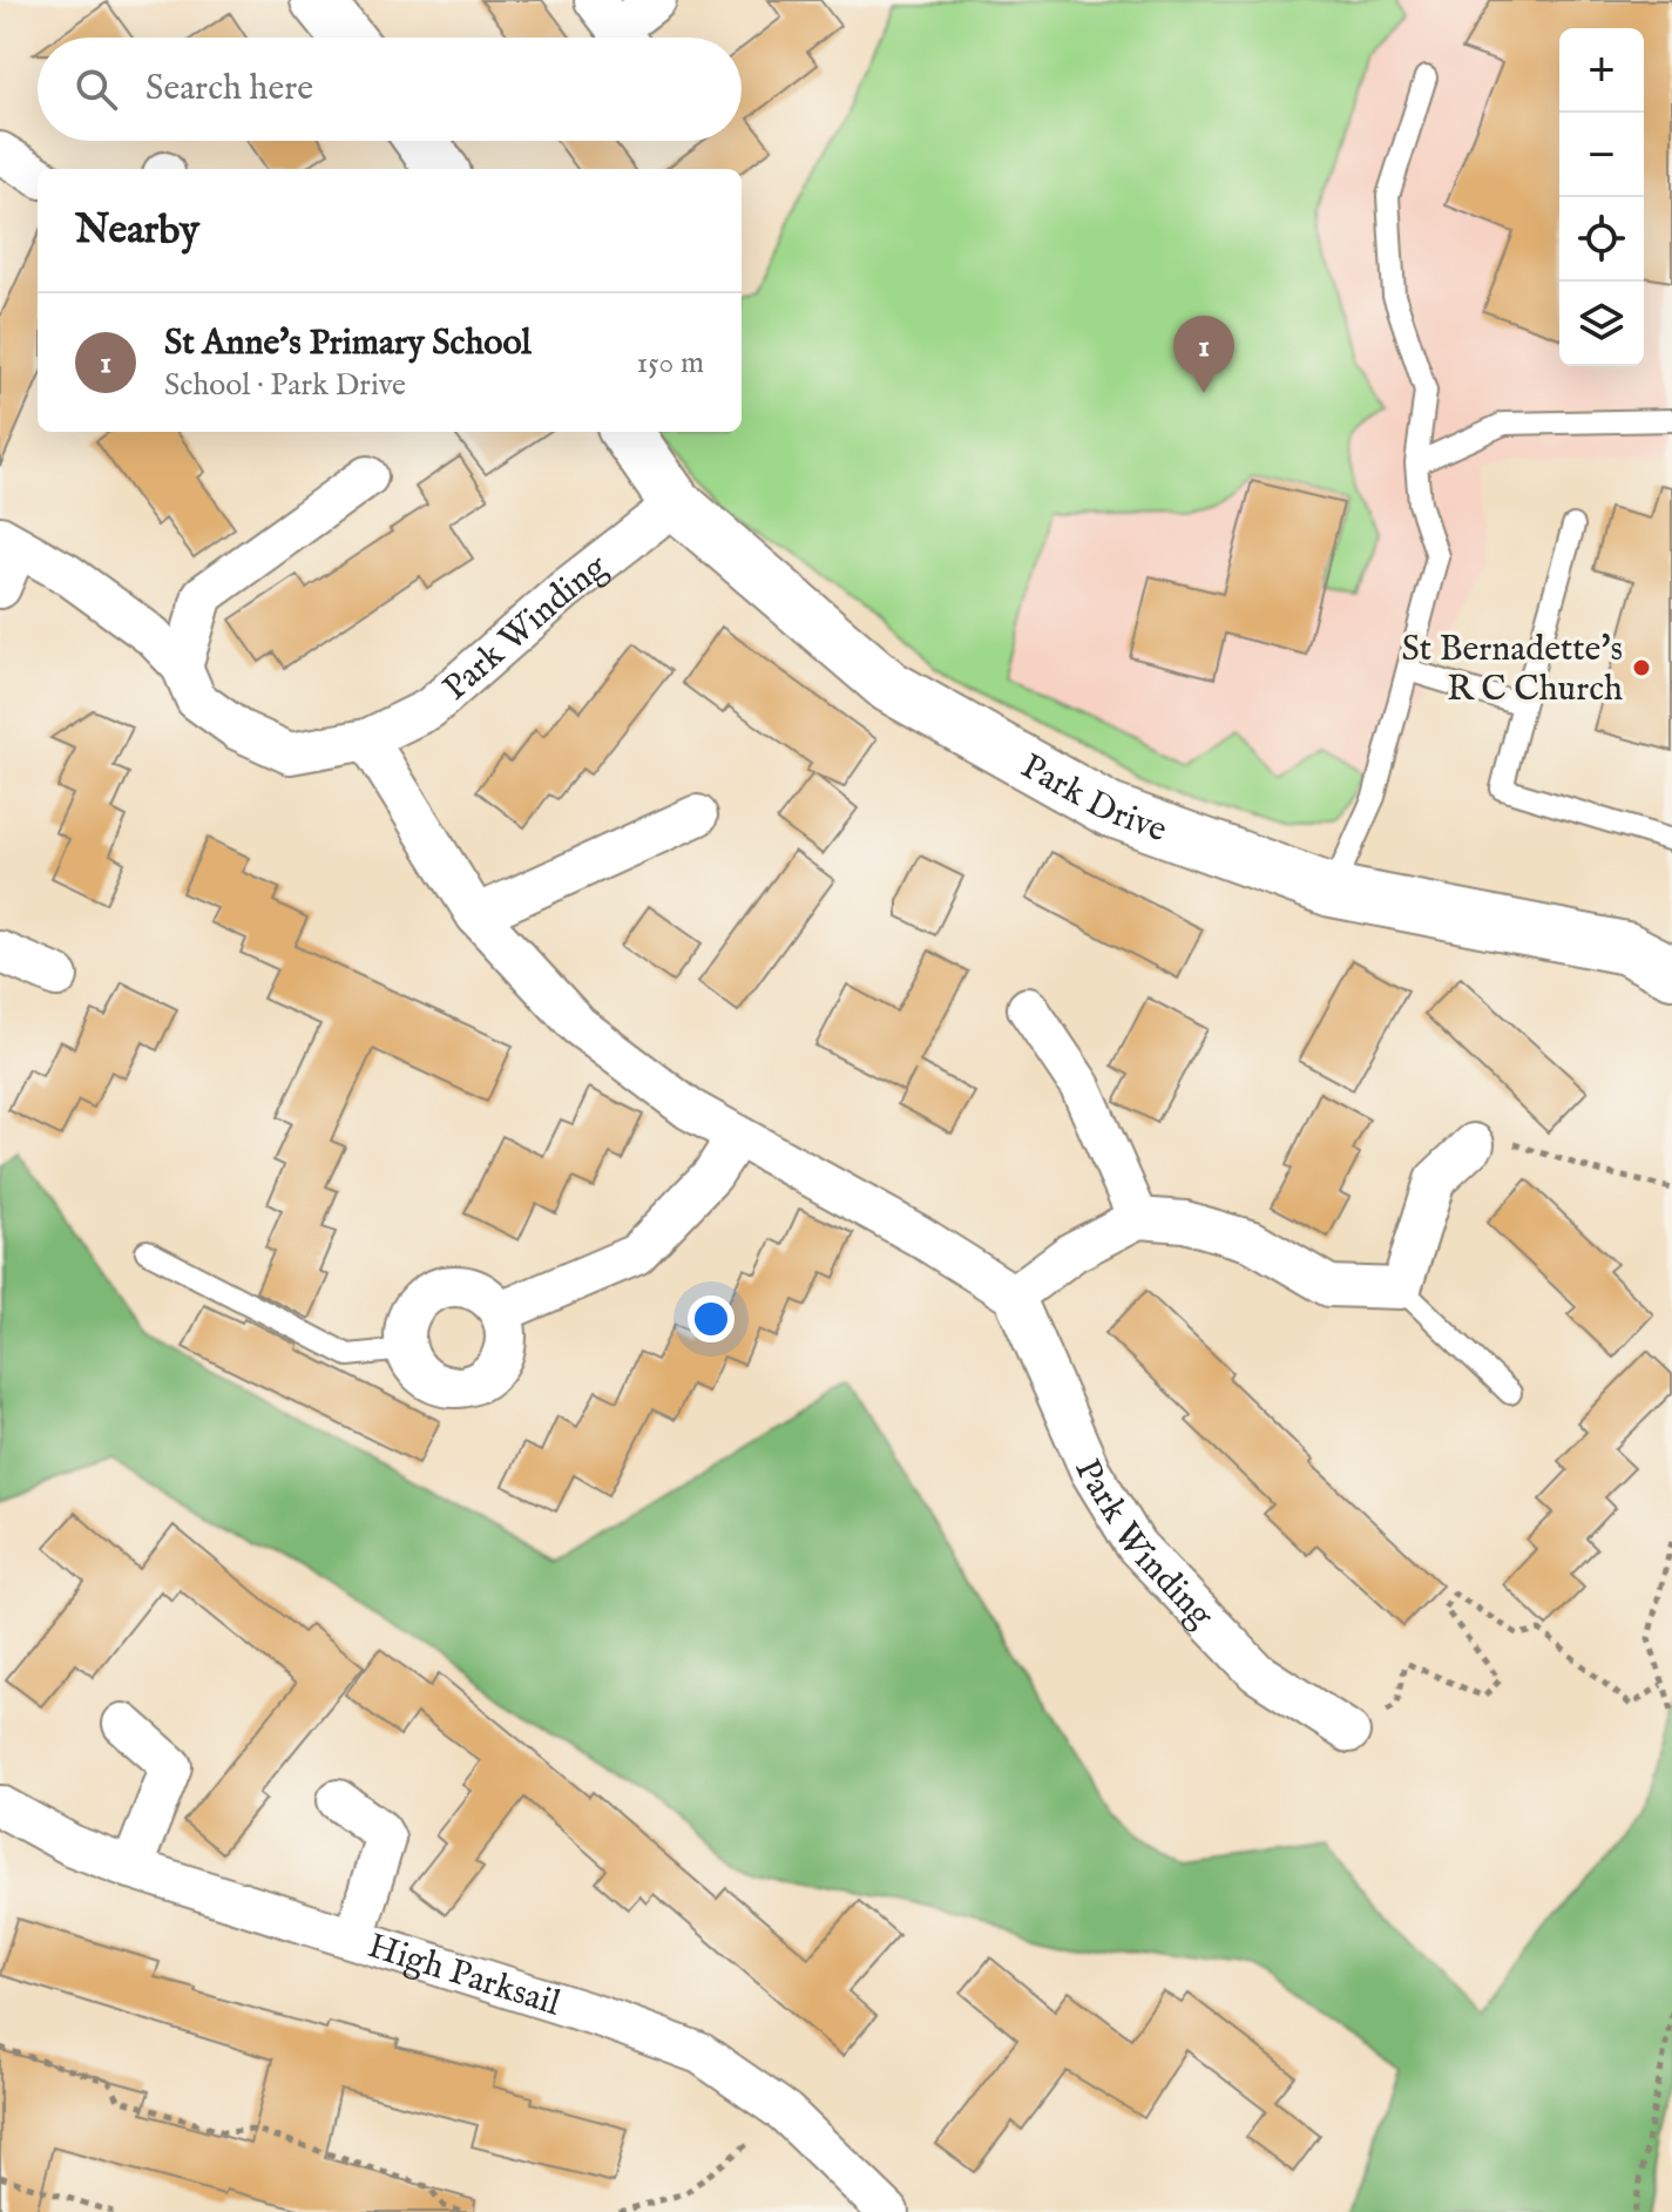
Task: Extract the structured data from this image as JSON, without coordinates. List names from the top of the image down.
{
  "streets": {
    "street": ["Park Winding", "Park Drive", "High Parksail"]
  },
  "crossings": [
    ["Park Winding", "Park Drive"]
  ],
  "places": ["St Bernadette's R C Church"],
  "page": {
    "map_buttons": ["+", "−"],
    "search": "Search here",
    "heading": "Nearby",
    "list": [
      {
        "mark": "1",
        "name": "St Anne's Primary School",
        "note": "School · Park Drive",
        "value": "150 m"
      }
    ],
    "pins": "1"
  }
}
